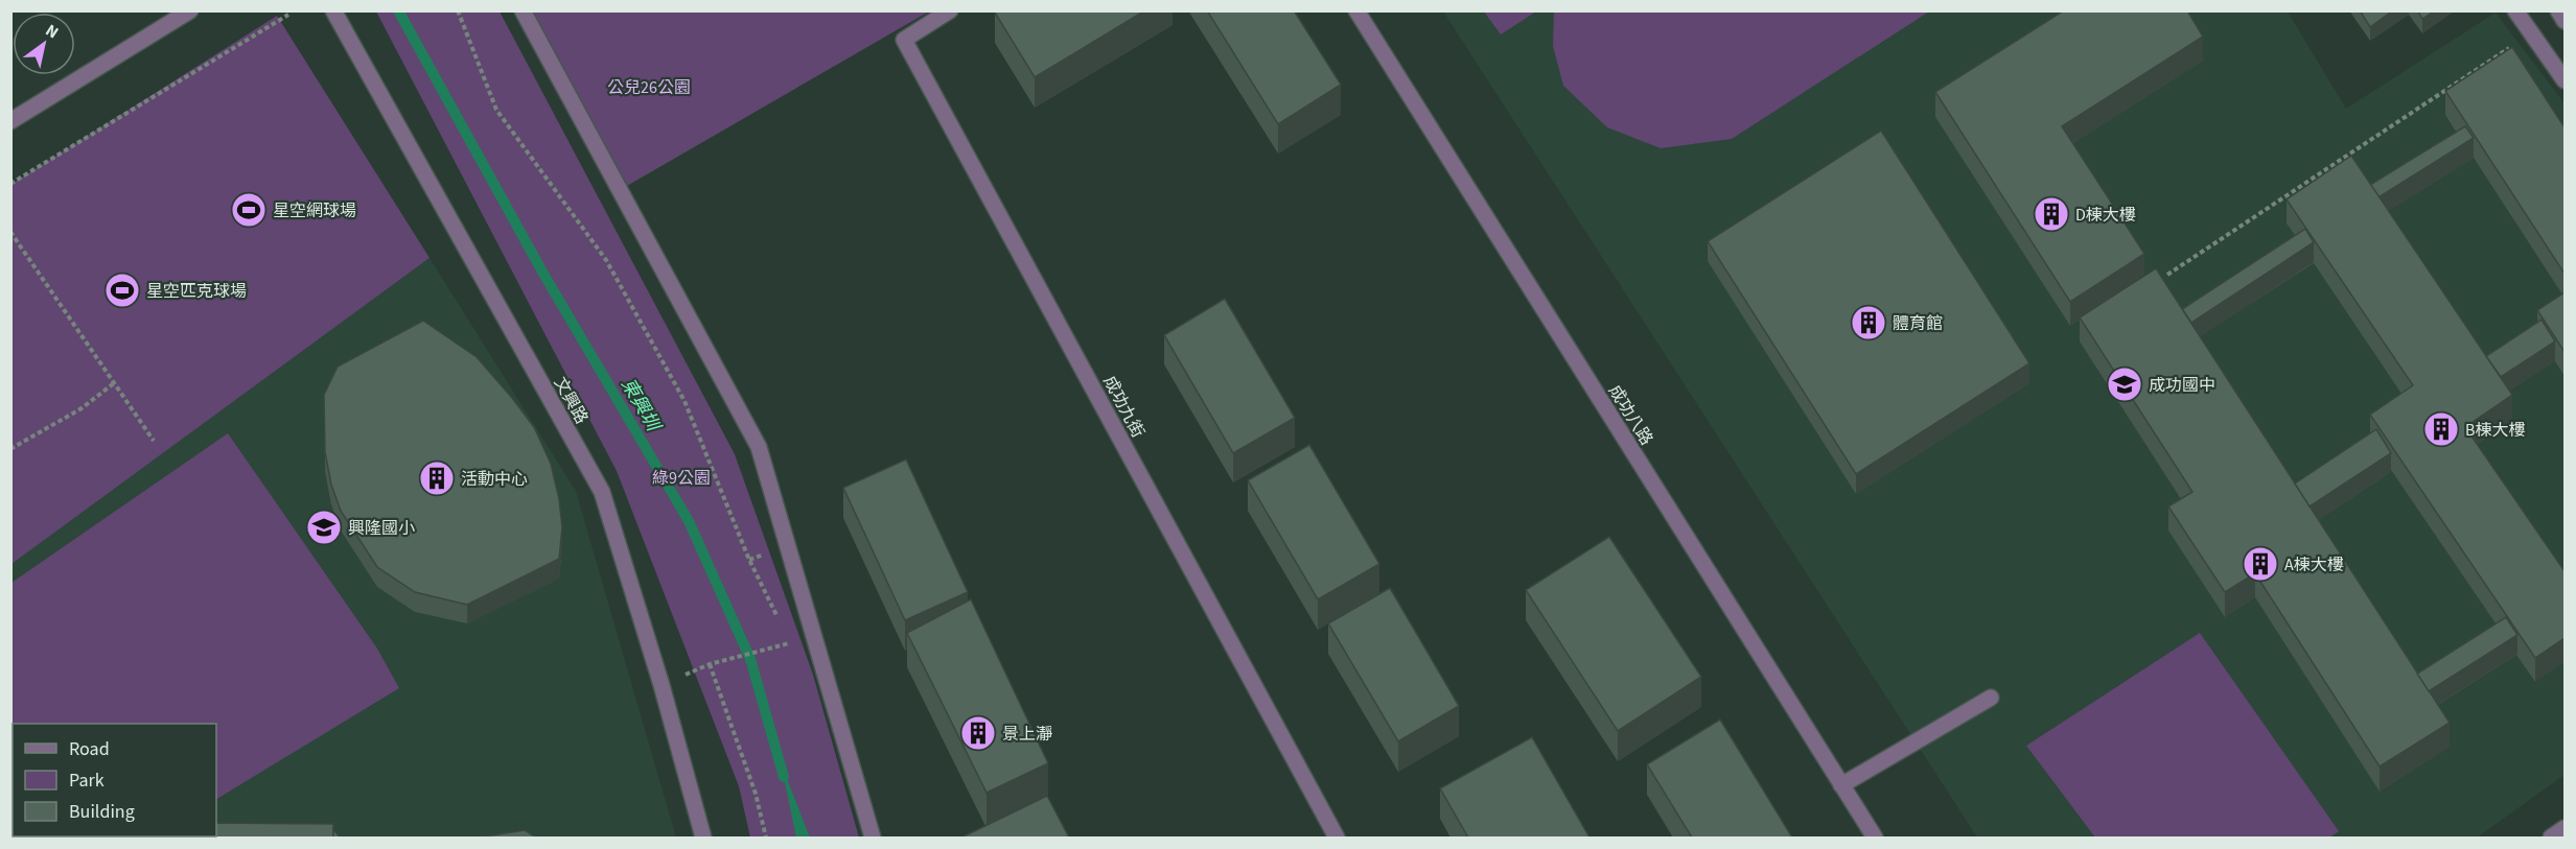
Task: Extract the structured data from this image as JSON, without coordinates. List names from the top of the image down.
{
  "streets": {
    "street": ["文興路", "成功九街", "成功八路"]
  },
  "water": ["東興圳"],
  "parks": ["公兒26公園", "綠9公園"],
  "places": {
    "sports": ["星空網球場", "星空匹克球場"],
    "building": [
      "D棟大樓",
      "體育館",
      "B棟大樓",
      "活動中心",
      "A棟大樓",
      "景上瀞"
    ],
    "school or university": ["成功國中", "興隆國小"]
  },
  "legend": ["Road", "Park", "Building"],
  "north": "top right"
}
